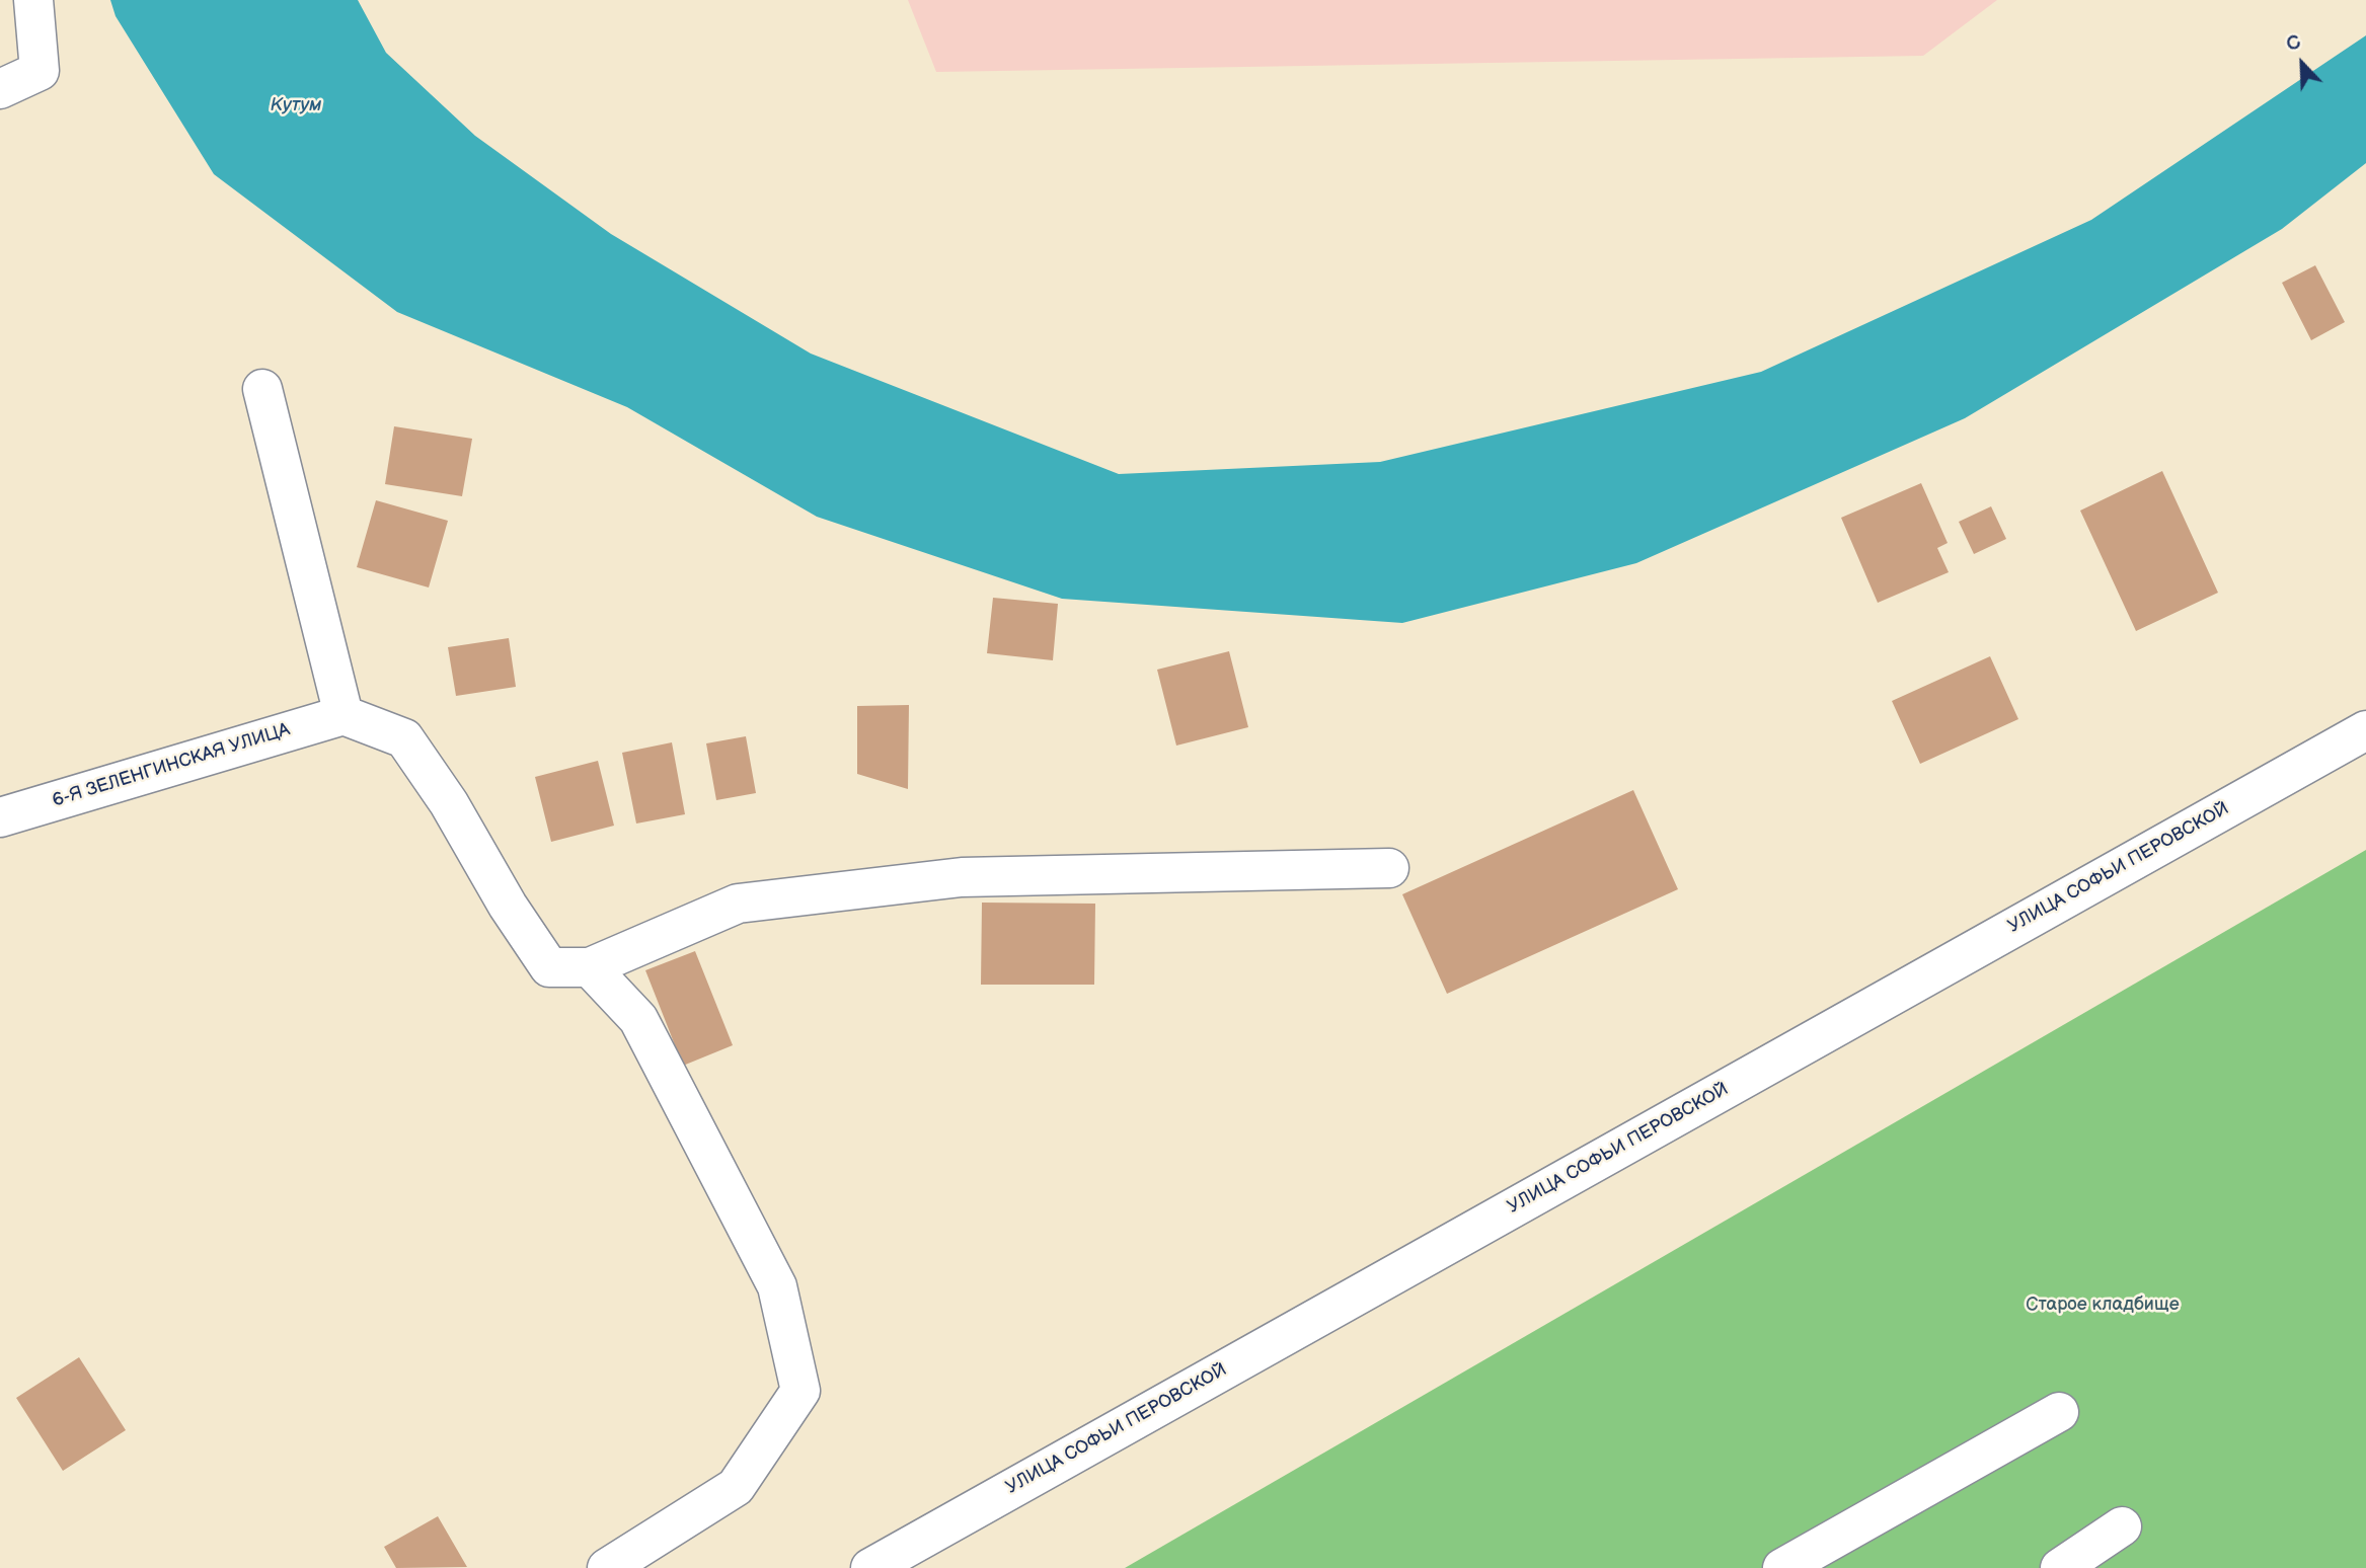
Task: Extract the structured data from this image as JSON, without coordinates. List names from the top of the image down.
{
  "streets": {
    "street": ["6-Я ЗЕЛЕНГИНСКАЯ УЛИЦА", "УЛИЦА СОФЬИ ПЕРОВСКОЙ"]
  },
  "water": ["Кутум"],
  "parks": ["Старое кладбище"],
  "north": "top left"
}
